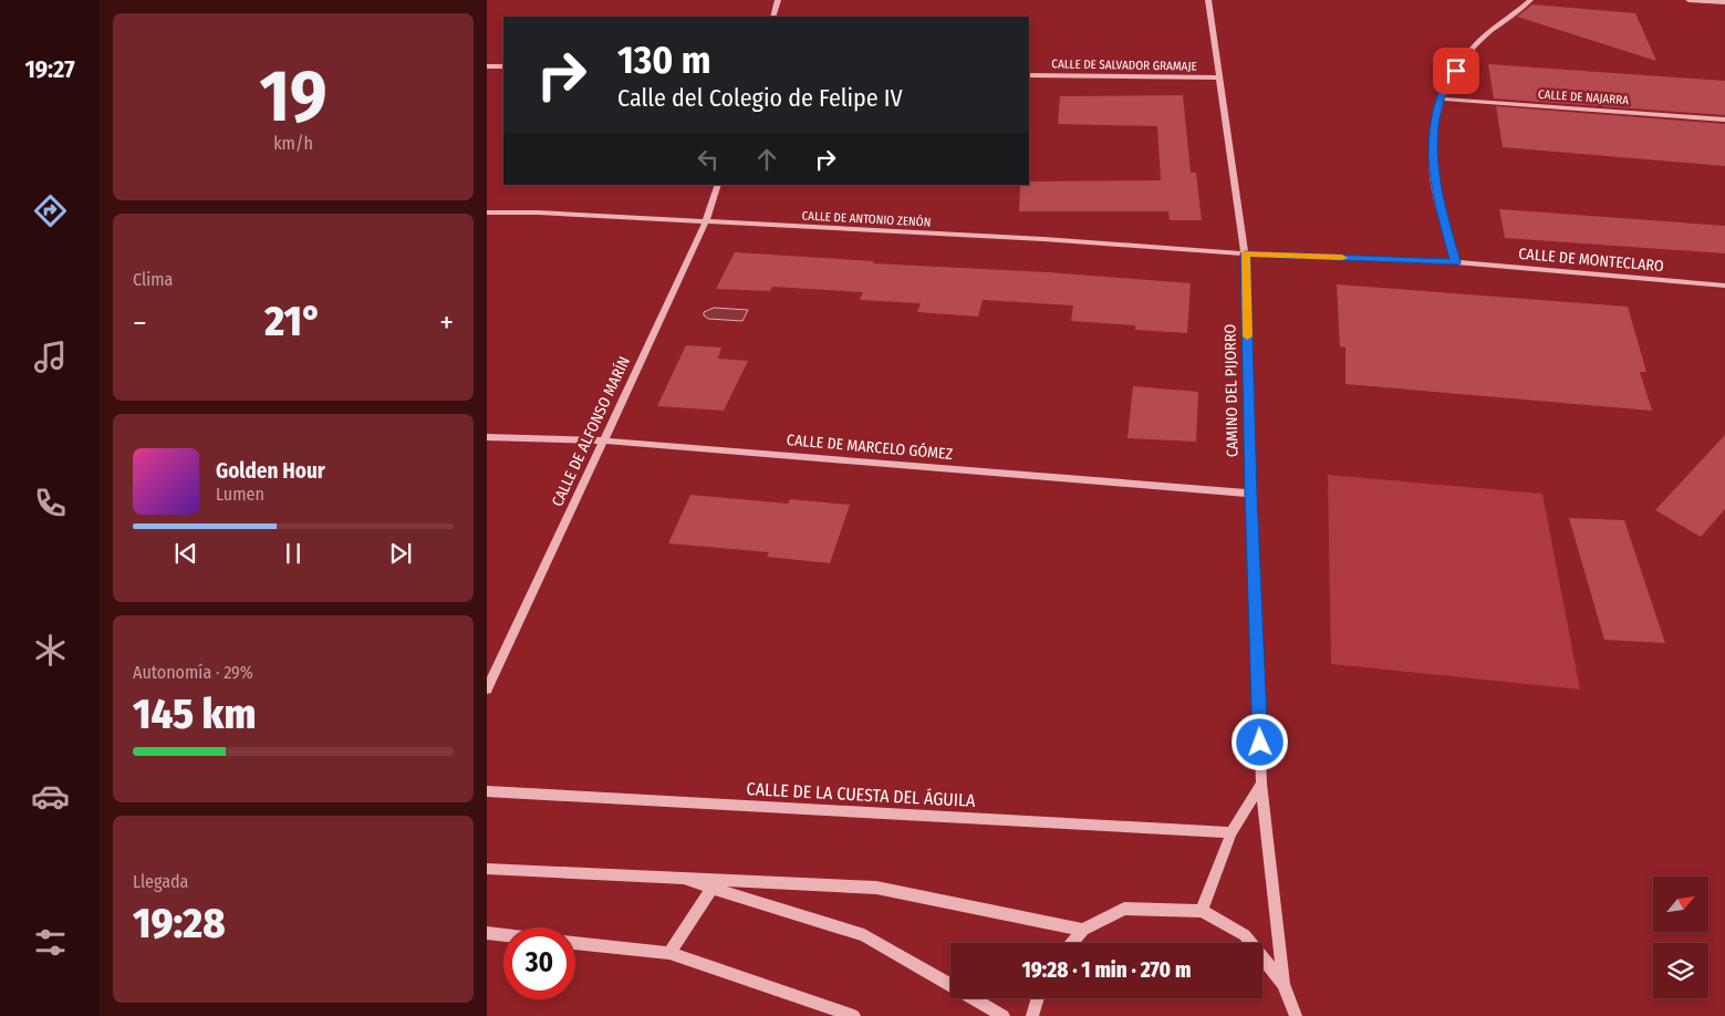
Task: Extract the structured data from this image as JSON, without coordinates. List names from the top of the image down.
{
  "streets": {
    "street": [
      "CALLE DE SALVADOR GRAMAJE",
      "CALLE DE NAJARRA",
      "CALLE DE ANTONIO ZENÓN",
      "CALLE DE MONTECLARO",
      "CAMINO DEL PIJORRO",
      "CALLE DE ALFONSO MARÍN",
      "CALLE DE MARCELO GÓMEZ",
      "CALLE DE LA CUESTA DEL ÁGUILA"
    ]
  },
  "crossings": [
    ["CALLE DE SALVADOR GRAMAJE", "CAMINO DEL PIJORRO"],
    ["CALLE DE ANTONIO ZENÓN", "CALLE DE MONTECLARO"],
    ["CALLE DE ANTONIO ZENÓN", "CAMINO DEL PIJORRO"],
    ["CALLE DE ANTONIO ZENÓN", "CALLE DE ALFONSO MARÍN"],
    ["CAMINO DEL PIJORRO", "CALLE DE MARCELO GÓMEZ"],
    ["CALLE DE ALFONSO MARÍN", "CALLE DE MARCELO GÓMEZ"]
  ],
  "north": "top right",
  "page": {
    "tabs": "19:27",
    "tile": [
      ["19", "km/h"],
      "Clima",
      ["Autonomía · 29%", "145 km"],
      ["Llegada", "19:28"]
    ],
    "turn": ["130 m", "Calle del Colegio de Felipe IV"],
    "heat": ["−", "21°", "+"],
    "song": ["Golden Hour", "Lumen"],
    "limit": "30",
    "trip": "19:28 · 1 min · 270 m"
  }
}
